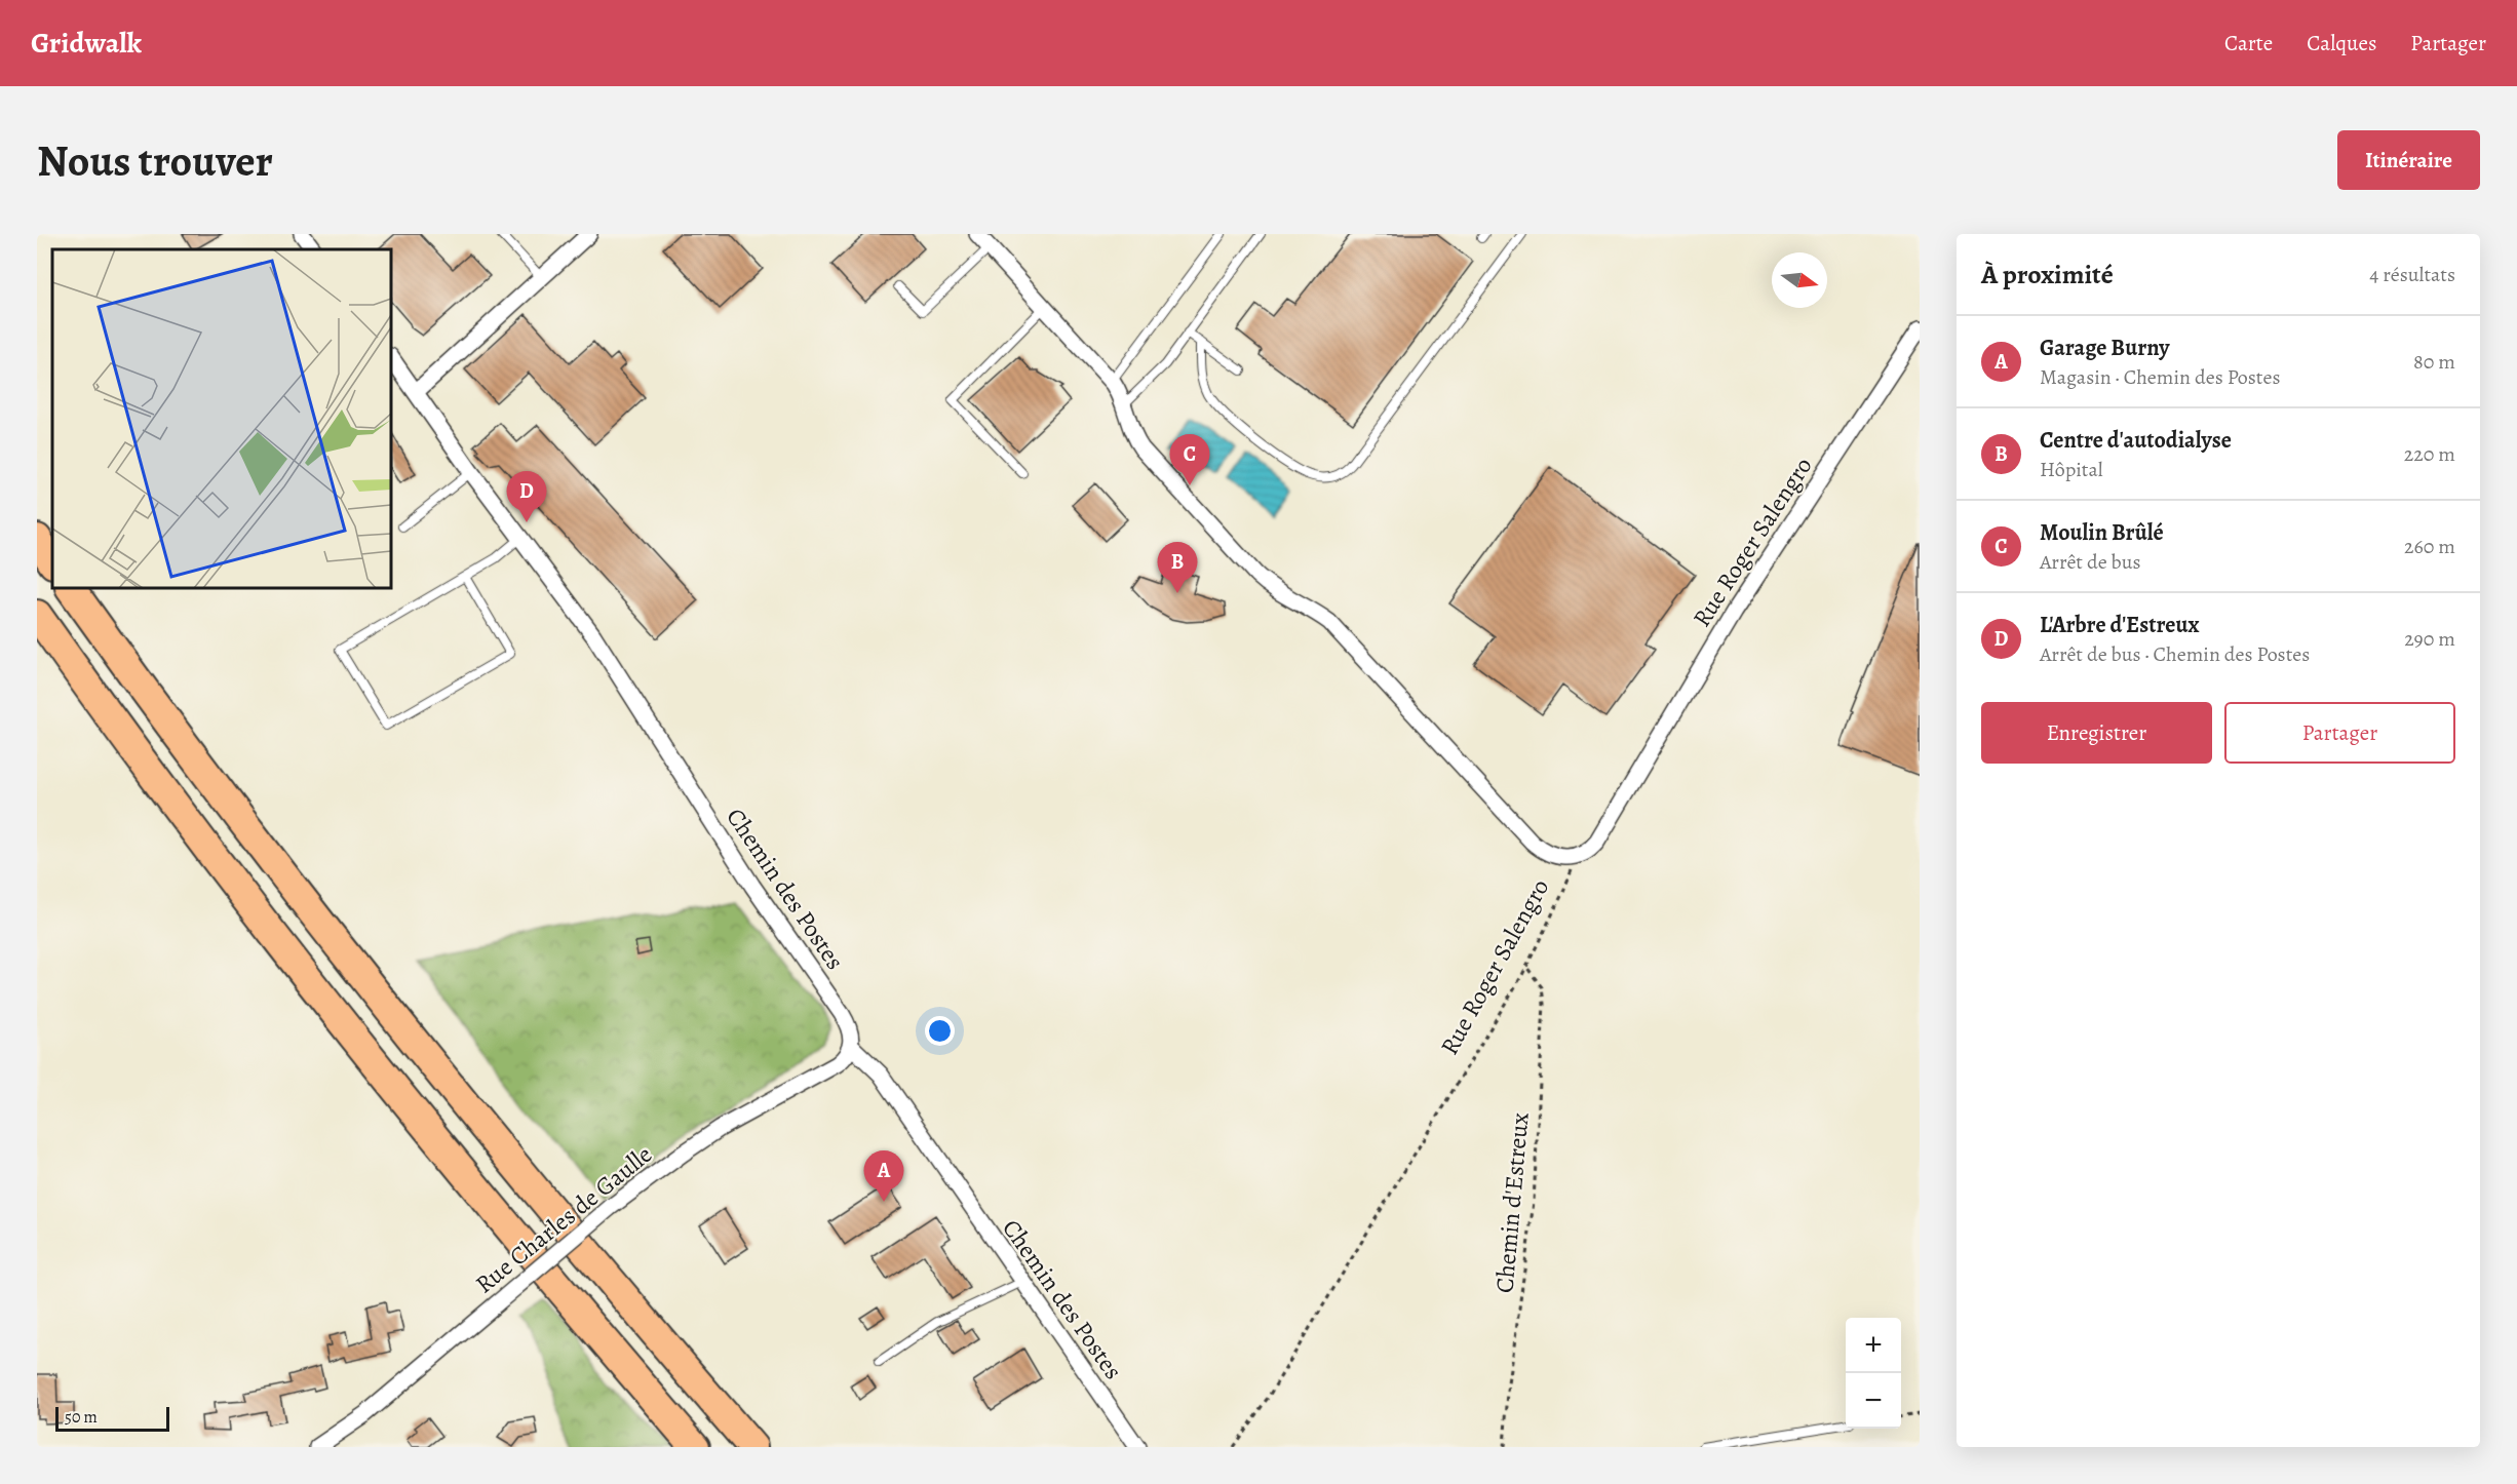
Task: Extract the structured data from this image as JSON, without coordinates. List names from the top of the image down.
{
  "streets": {
    "street": ["Rue Roger Salengro", "Chemin des Postes", "Rue Charles de Gaulle"],
    "path": ["Chemin d'Estreux"]
  },
  "crossings": [
    ["Rue Roger Salengro", "Chemin d'Estreux"],
    ["Chemin des Postes", "Rue Charles de Gaulle"]
  ],
  "scale_bar": "50 m",
  "north": "right",
  "page": {
    "header": "Gridwalk",
    "nav": ["Carte", "Calques", "Partager"],
    "buttons": [
      "Itinéraire",
      ["Enregistrer", "Partager"]
    ],
    "title": "Nous trouver",
    "heading": ["À proximité", "4 résultats"],
    "list": [
      {
        "mark": "A",
        "name": "Garage Burny",
        "note": "Magasin · Chemin des Postes",
        "value": "80 m"
      },
      {
        "mark": "B",
        "name": "Centre d'autodialyse",
        "note": "Hôpital",
        "value": "220 m"
      },
      {
        "mark": "C",
        "name": "Moulin Brûlé",
        "note": "Arrêt de bus",
        "value": "260 m"
      },
      {
        "mark": "D",
        "name": "L'Arbre d'Estreux",
        "note": "Arrêt de bus · Chemin des Postes",
        "value": "290 m"
      }
    ],
    "pins": [
      "C",
      "D",
      "B",
      "A"
    ],
    "map_buttons": ["+", "−"],
    "scale": "50 m"
  }
}
